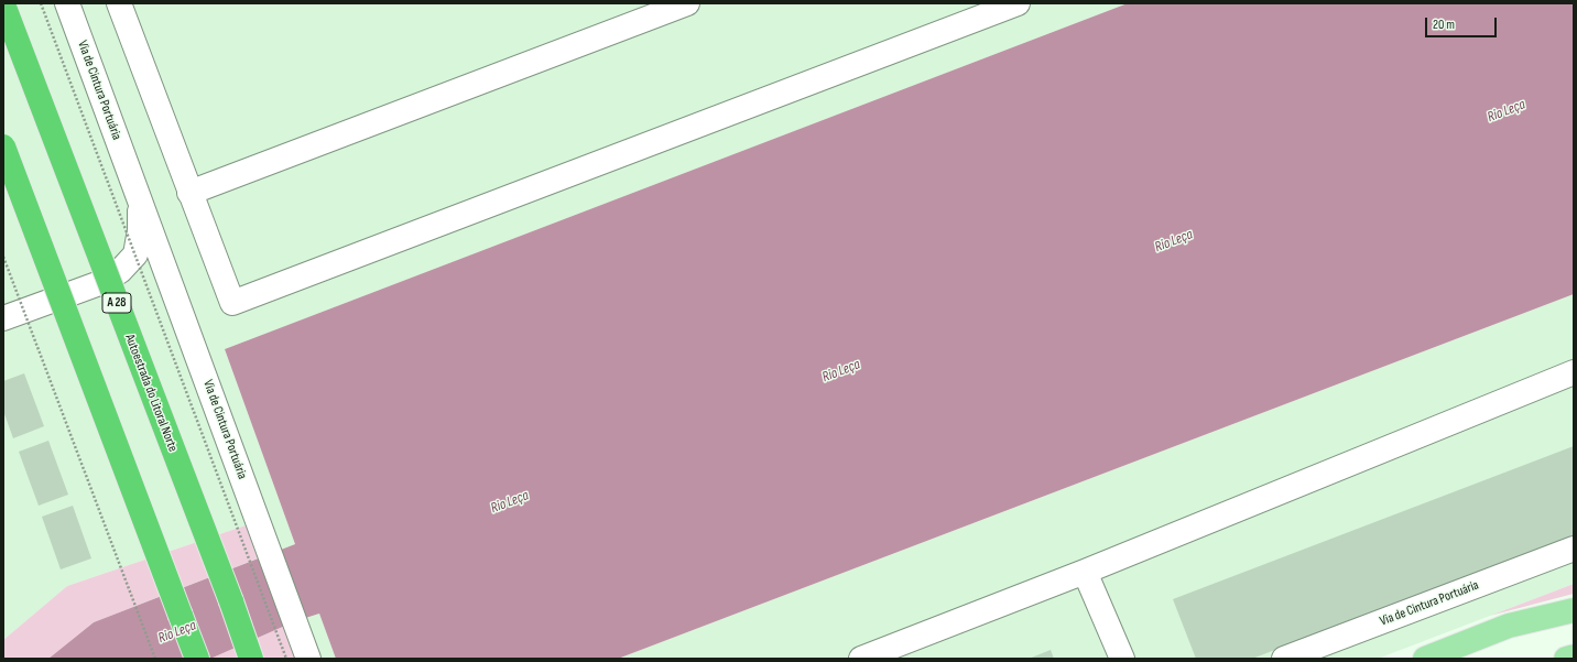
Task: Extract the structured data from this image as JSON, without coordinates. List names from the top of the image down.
{
  "streets": {
    "highway": ["A 28", "Autoestrada do Litoral Norte"],
    "lane": ["Via de Cintura Portuária"]
  },
  "water": ["Rio Leça"],
  "scale_bar": "20 m"
}
